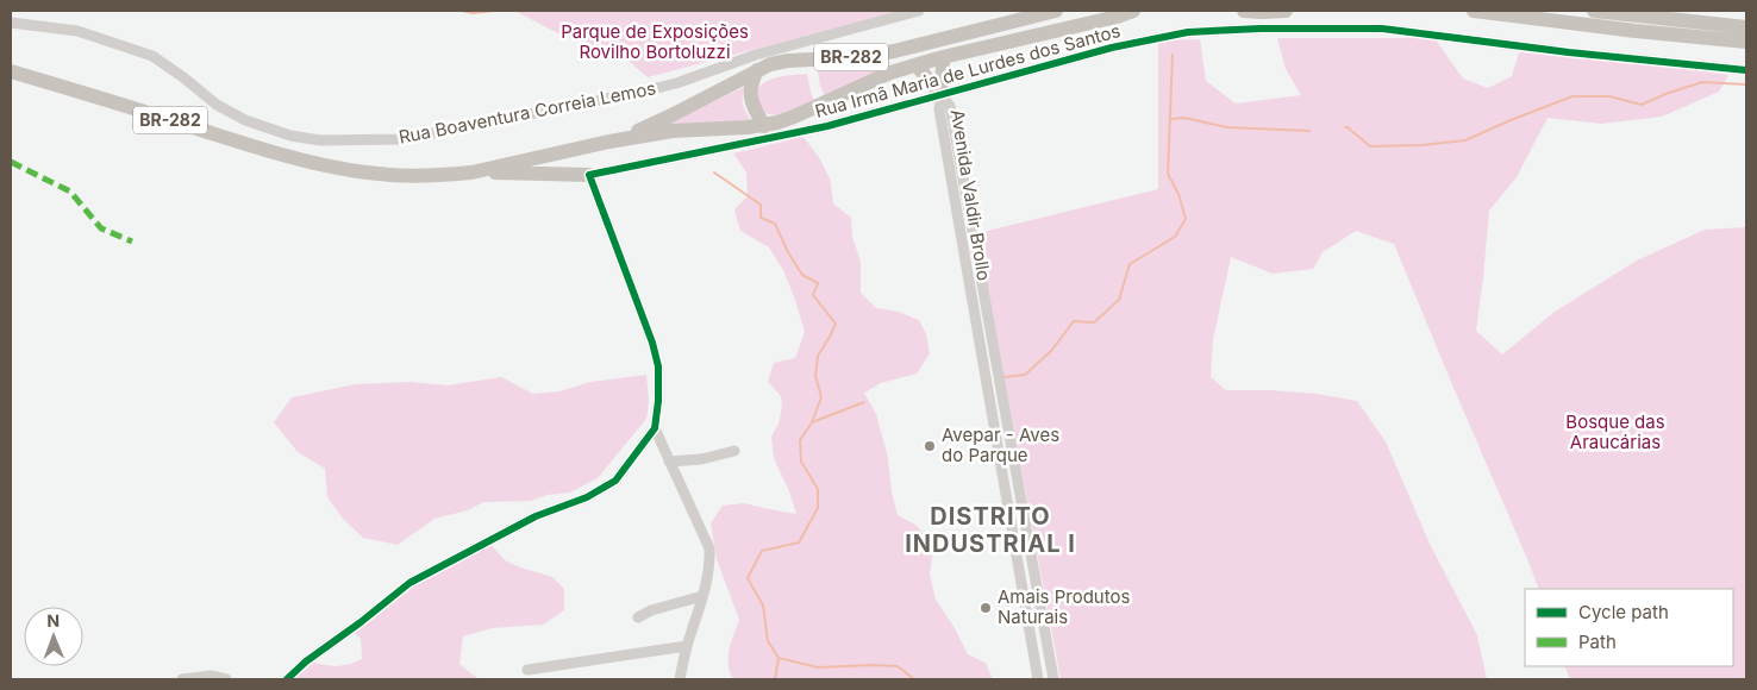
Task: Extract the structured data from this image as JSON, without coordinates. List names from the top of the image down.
{
  "streets": {
    "highway": ["BR-282"],
    "street": ["Rua Irmã Maria de Lurdes dos Santos", "Rua Boaventura Correia Lemos", "Avenida Valdir Brollo"]
  },
  "crossings": [
    ["Rua Irmã Maria de Lurdes dos Santos", "Avenida Valdir Brollo"]
  ],
  "districts": ["DISTRITO INDUSTRIAL I"],
  "parks": ["Parque de Exposições Rovilho Bortoluzzi", "Bosque das Araucárias"],
  "places": ["Avepar - Aves do Parque", "Amais Produtos Naturais"],
  "legend": ["Cycle path", "Path"],
  "north": "top"
}
